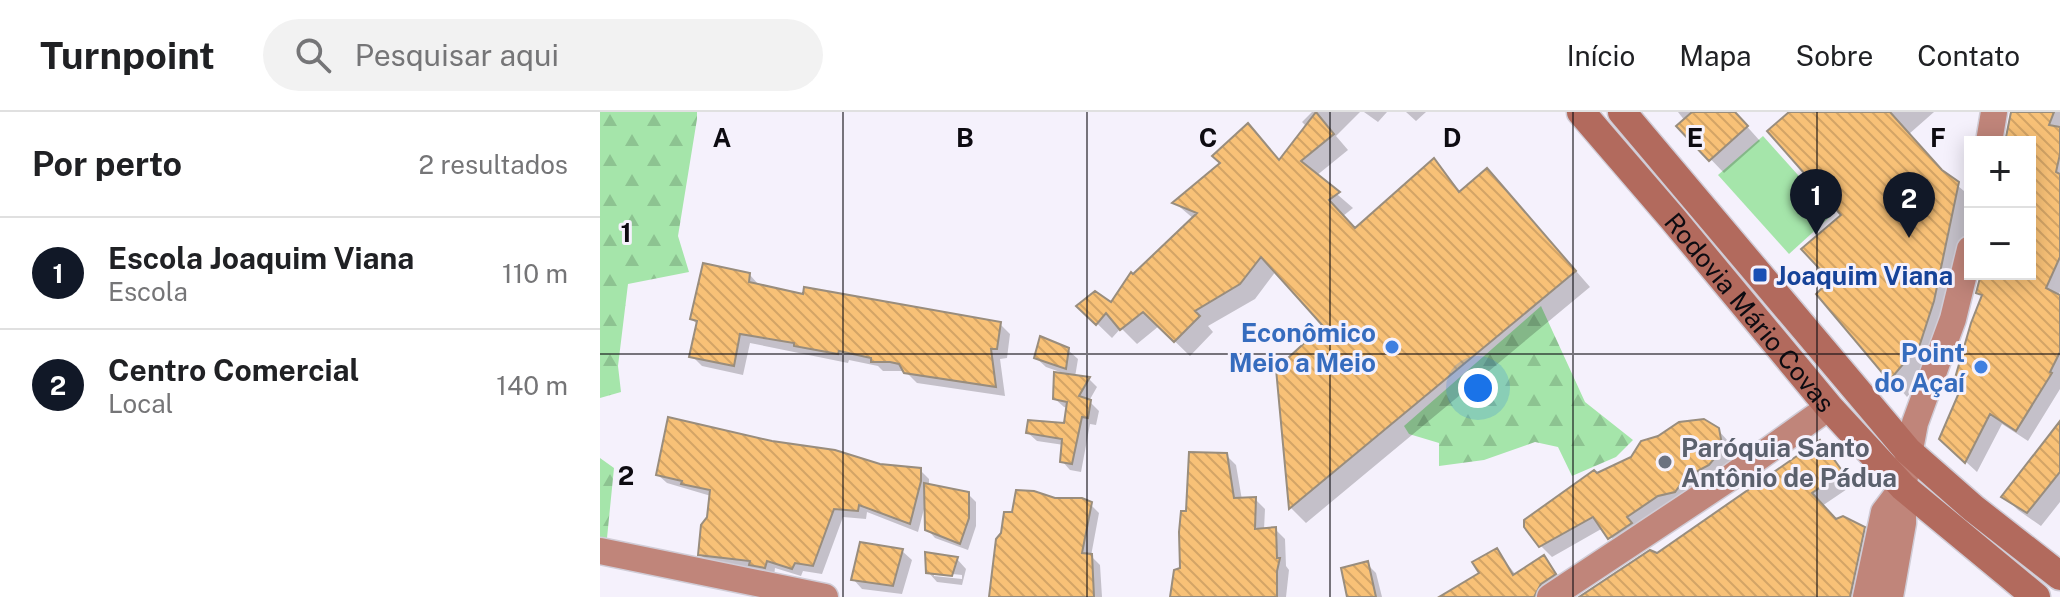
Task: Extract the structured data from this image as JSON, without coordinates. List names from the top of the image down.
{
  "streets": {
    "main road": ["Rodovia Mário Covas"]
  },
  "places": {
    "transit": ["Joaquim Viana"],
    "other": ["Econômico Meio a Meio", "Point do Açaí", "Paróquia Santo Antônio de Pádua"]
  },
  "page": {
    "header": "Turnpoint",
    "search": "Pesquisar aqui",
    "nav": [
      "Início",
      "Mapa",
      "Sobre",
      "Contato"
    ],
    "heading": ["Por perto", "2 resultados"],
    "map_buttons": ["+", "−"],
    "pins": ["1", "2"],
    "list": [
      {
        "mark": "1",
        "name": "Escola Joaquim Viana",
        "note": "Escola",
        "value": "110 m"
      },
      {
        "mark": "2",
        "name": "Centro Comercial",
        "note": "Local",
        "value": "140 m"
      }
    ]
  },
  "grid": {
    "columns": [
      "A",
      "B",
      "C",
      "D",
      "E",
      "F"
    ],
    "rows": ["1", "2"]
  }
}
